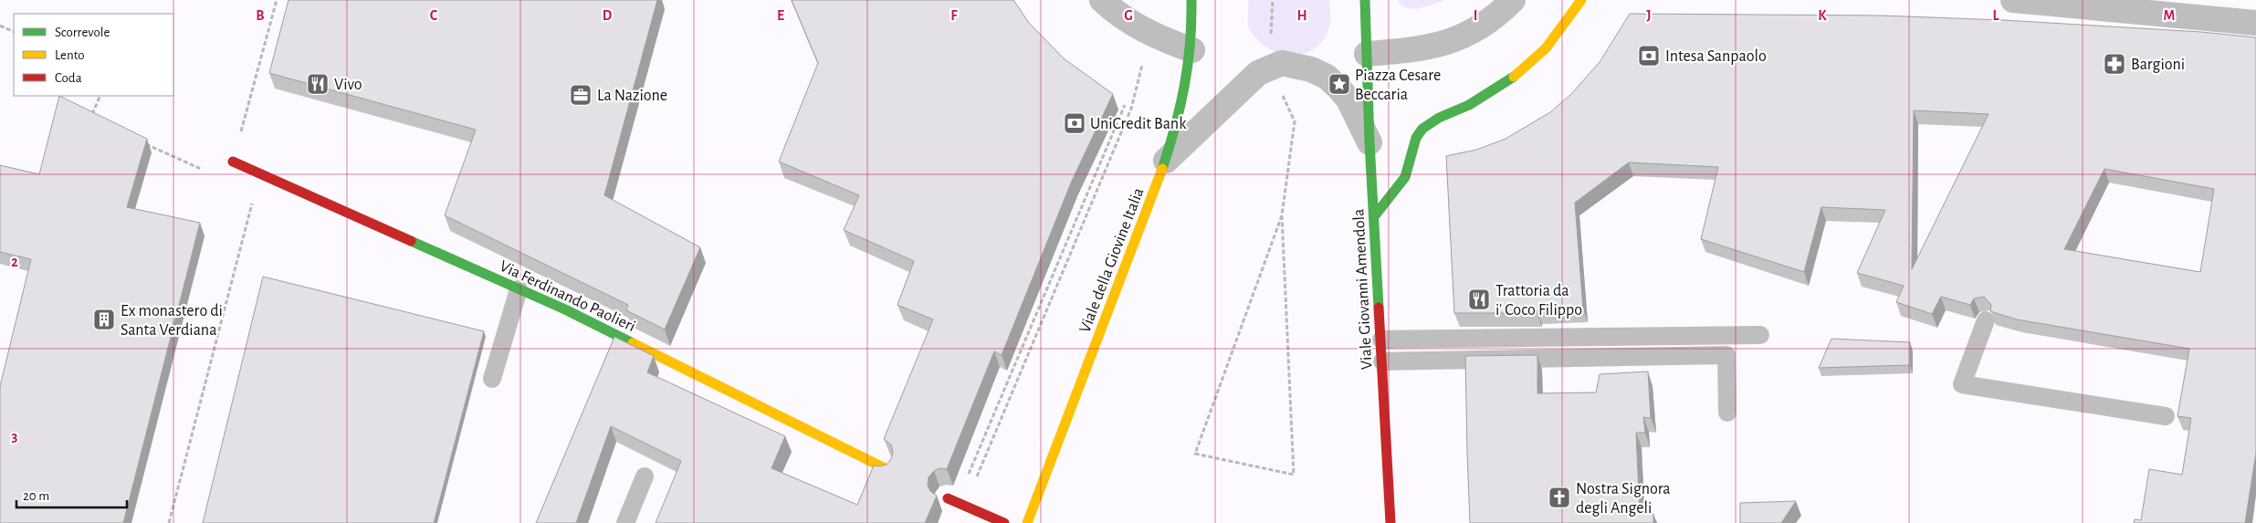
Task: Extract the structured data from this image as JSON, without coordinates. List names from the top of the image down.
{
  "streets": {
    "main road": ["Viale della Giovine Italia", "Viale Giovanni Amendola", "Via Ferdinando Paolieri"]
  },
  "places": {
    "bank": ["Intesa Sanpaolo", "UniCredit Bank"],
    "pharmacy": ["Bargioni"],
    "restaurant": ["Vivo", "Trattoria da i' Coco Filippo"],
    "place": ["Piazza Cesare Beccaria"],
    "office": ["La Nazione"],
    "building": ["Ex monastero di Santa Verdiana"],
    "church": ["Nostra Signora degli Angeli"]
  },
  "legend": ["Scorrevole", "Lento", "Coda"],
  "scale_bar": "20 m",
  "grid": {
    "columns": [
      "B",
      "C",
      "D",
      "E",
      "F",
      "G",
      "H",
      "I",
      "J",
      "K",
      "L",
      "M"
    ],
    "rows": ["2", "3"]
  }
}
